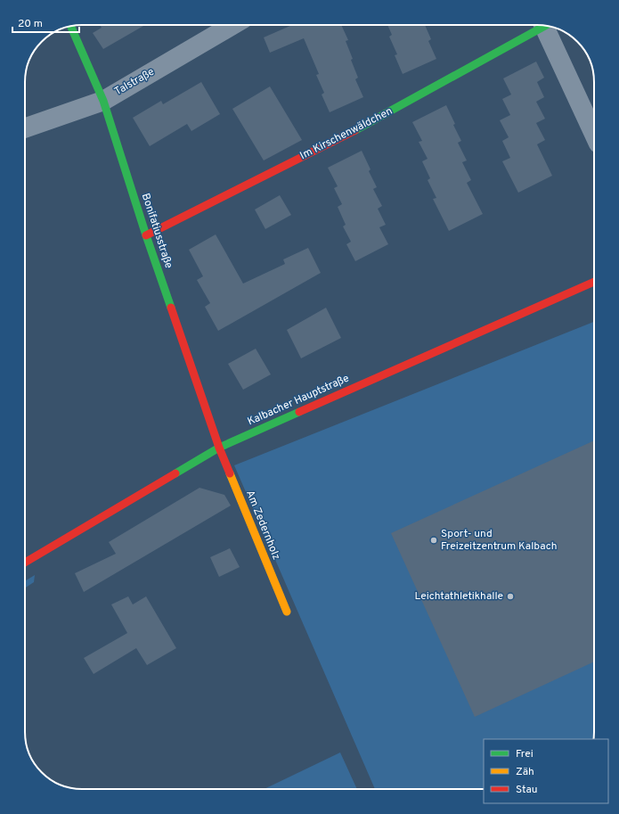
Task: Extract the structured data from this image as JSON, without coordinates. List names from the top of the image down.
{
  "streets": {
    "street": [
      "Talstraße",
      "Im Kirschenwäldchen",
      "Bonifatiusstraße",
      "Kalbacher Hauptstraße",
      "Am Zedernholz"
    ]
  },
  "crossings": [
    ["Talstraße", "Bonifatiusstraße"],
    ["Im Kirschenwäldchen", "Bonifatiusstraße"],
    ["Bonifatiusstraße", "Kalbacher Hauptstraße"],
    ["Bonifatiusstraße", "Am Zedernholz"],
    ["Kalbacher Hauptstraße", "Am Zedernholz"]
  ],
  "places": ["Sport- und Freizeitzentrum Kalbach", "Leichtathletikhalle"],
  "legend": ["Frei", "Zäh", "Stau"],
  "scale_bar": "20 m"
}
